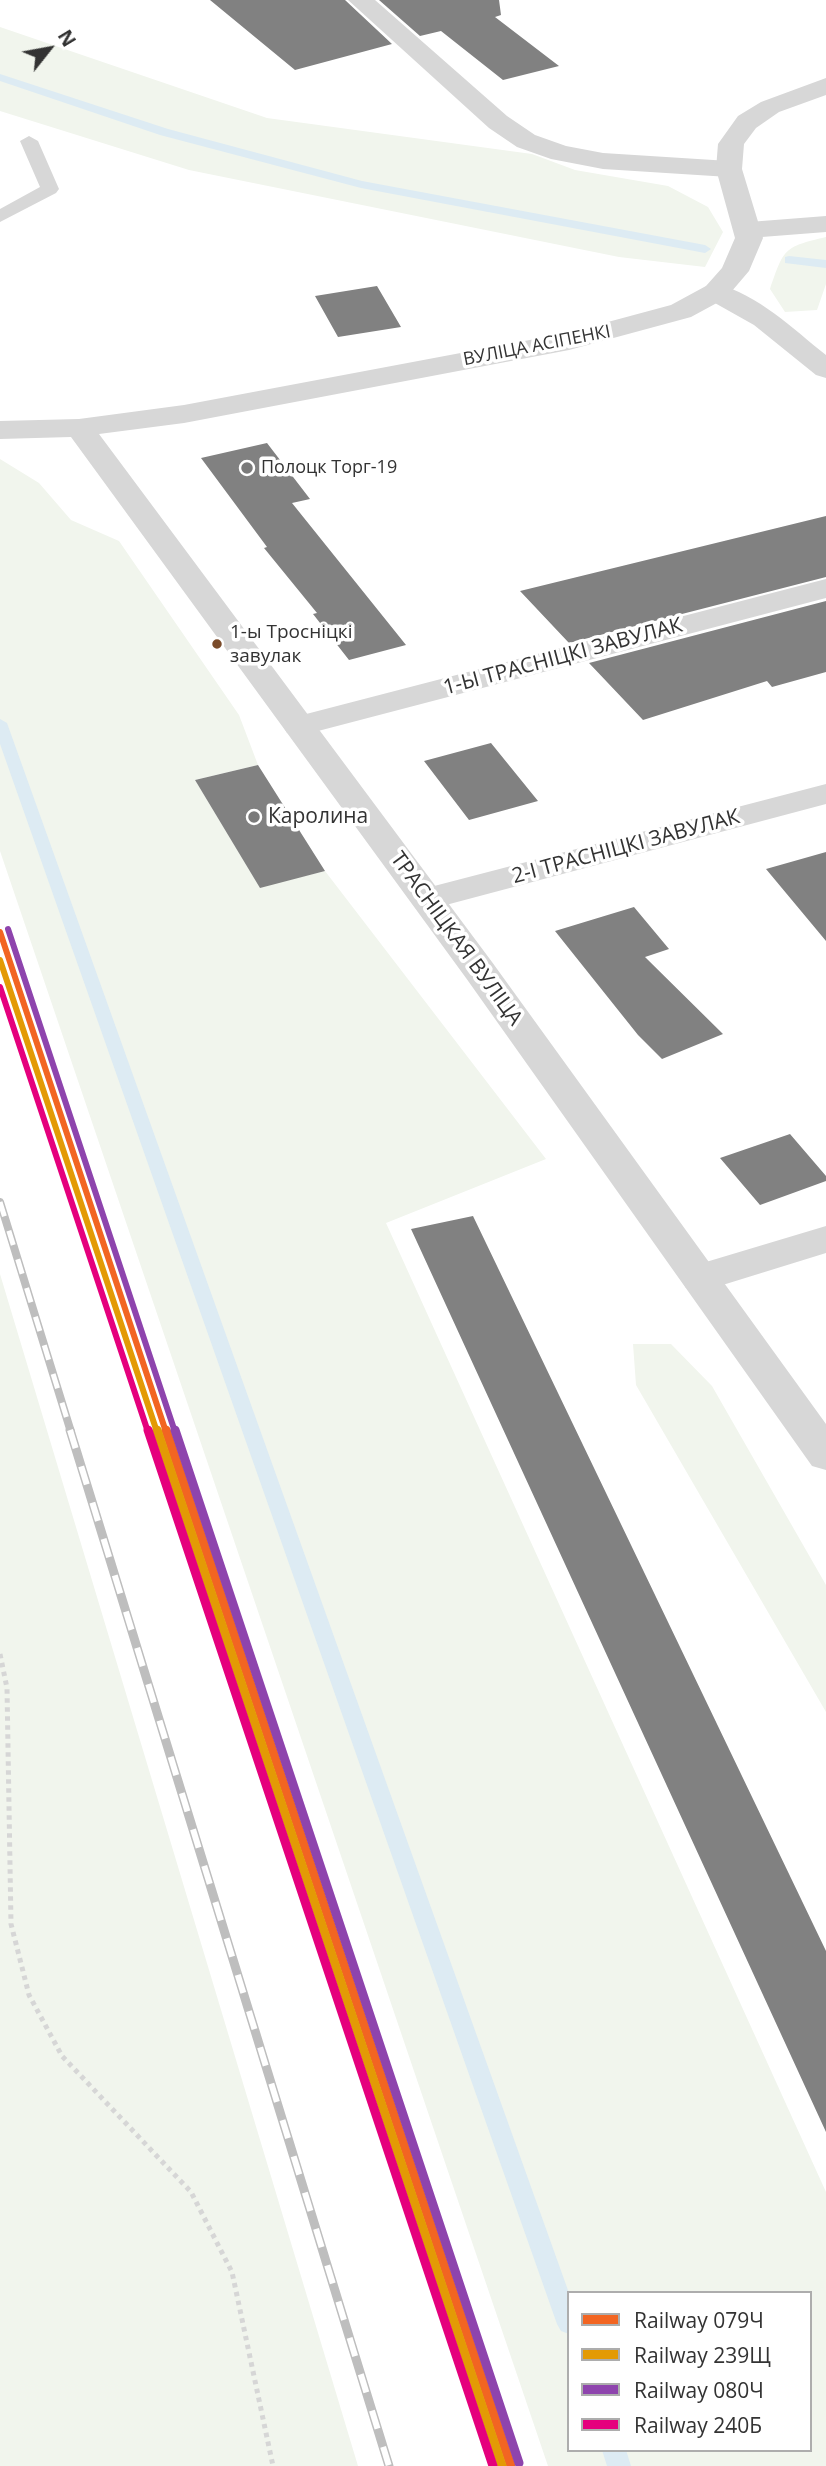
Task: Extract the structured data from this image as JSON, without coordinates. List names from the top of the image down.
{
  "streets": {
    "street": [
      "ВУЛІЦА АСІПЕНКІ",
      "1-Ы ТРАСНІЦКІ ЗАВУЛАК",
      "2-І ТРАСНІЦКІ ЗАВУЛАК",
      "ТРАСНІЦКАЯ ВУЛІЦА"
    ]
  },
  "crossings": [
    ["ВУЛІЦА АСІПЕНКІ", "ТРАСНІЦКАЯ ВУЛІЦА"],
    ["1-Ы ТРАСНІЦКІ ЗАВУЛАК", "ТРАСНІЦКАЯ ВУЛІЦА"],
    ["2-І ТРАСНІЦКІ ЗАВУЛАК", "ТРАСНІЦКАЯ ВУЛІЦА"]
  ],
  "places": ["Полоцк Торг-19", "1-ы Тросніцкі завулак", "Каролина"],
  "lines": [
    "rail line 080Ч",
    "rail line 079Ч",
    "rail line 239Щ",
    "rail line 240Б"
  ],
  "legend": [
    "Railway 079Ч",
    "Railway 239Щ",
    "Railway 080Ч",
    "Railway 240Б"
  ],
  "north": "top right"
}
